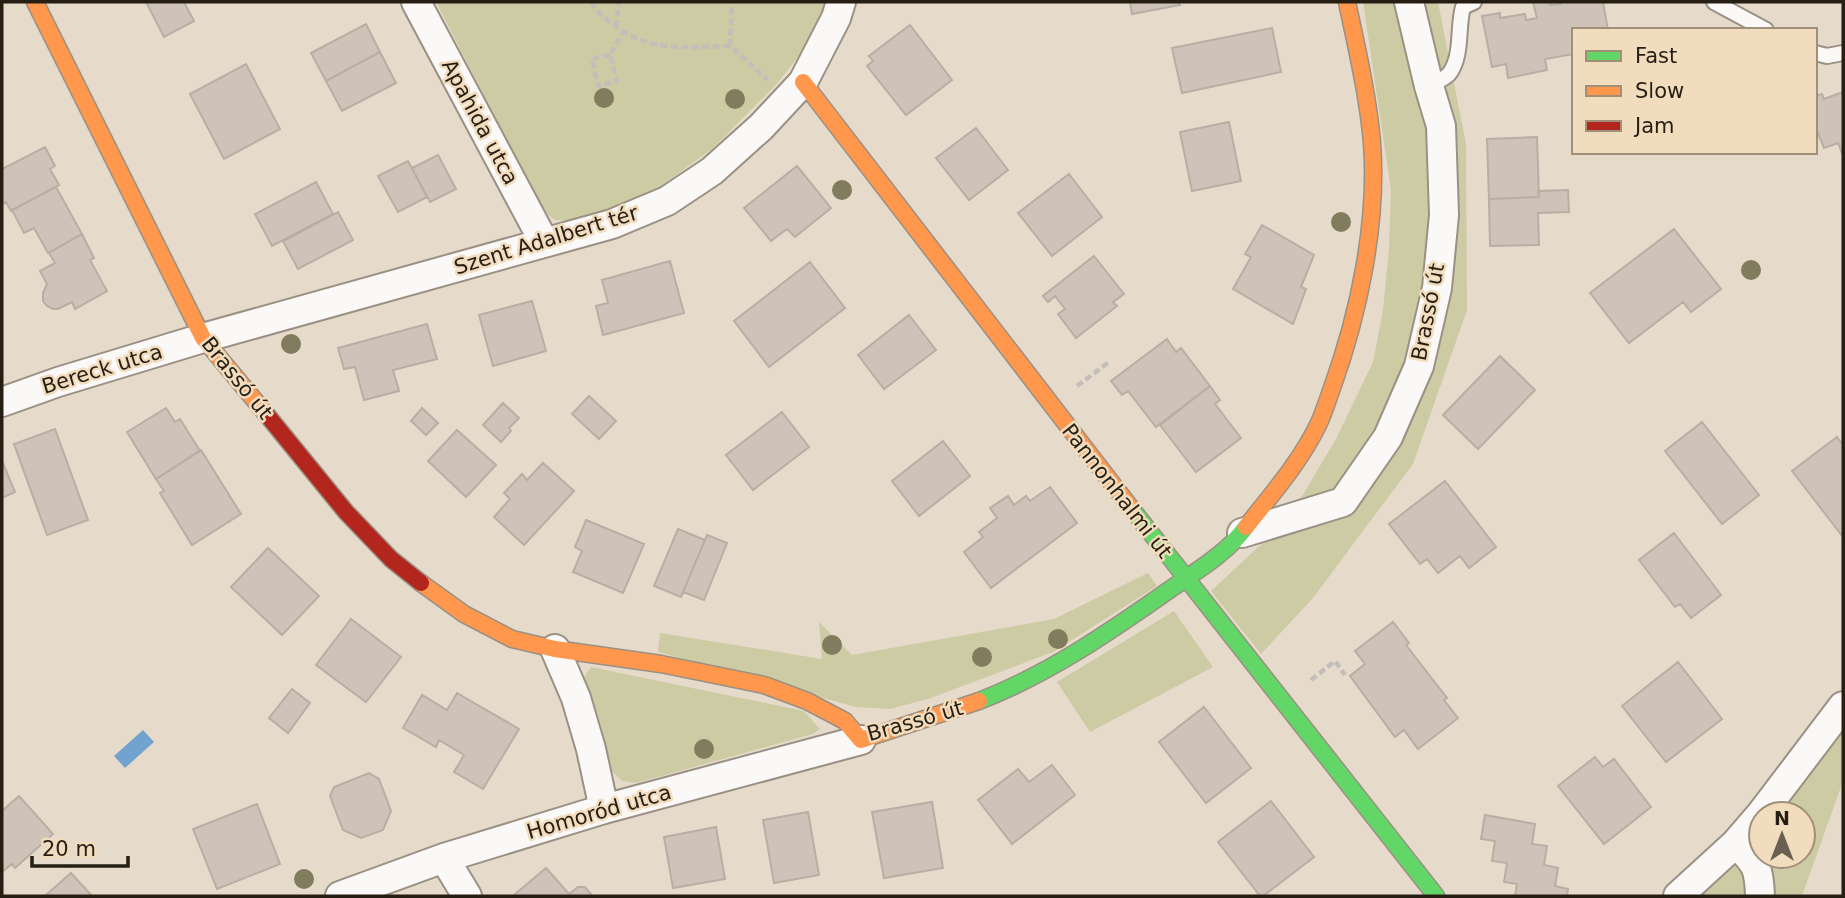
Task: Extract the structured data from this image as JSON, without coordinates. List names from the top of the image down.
{
  "streets": {
    "street": [
      "Apahida utca",
      "Szent Adalbert tér",
      "Brassó út",
      "Bereck utca",
      "Pannonhalmi út",
      "Homoród utca"
    ]
  },
  "crossings": [
    ["Apahida utca", "Szent Adalbert tér"],
    ["Szent Adalbert tér", "Brassó út"],
    ["Szent Adalbert tér", "Bereck utca"],
    ["Szent Adalbert tér", "Pannonhalmi út"],
    ["Brassó út", "Bereck utca"],
    ["Brassó út", "Pannonhalmi út"],
    ["Brassó út", "Homoród utca"]
  ],
  "legend": ["Fast", "Slow", "Jam"],
  "scale_bar": "20 m",
  "north": "top"
}
